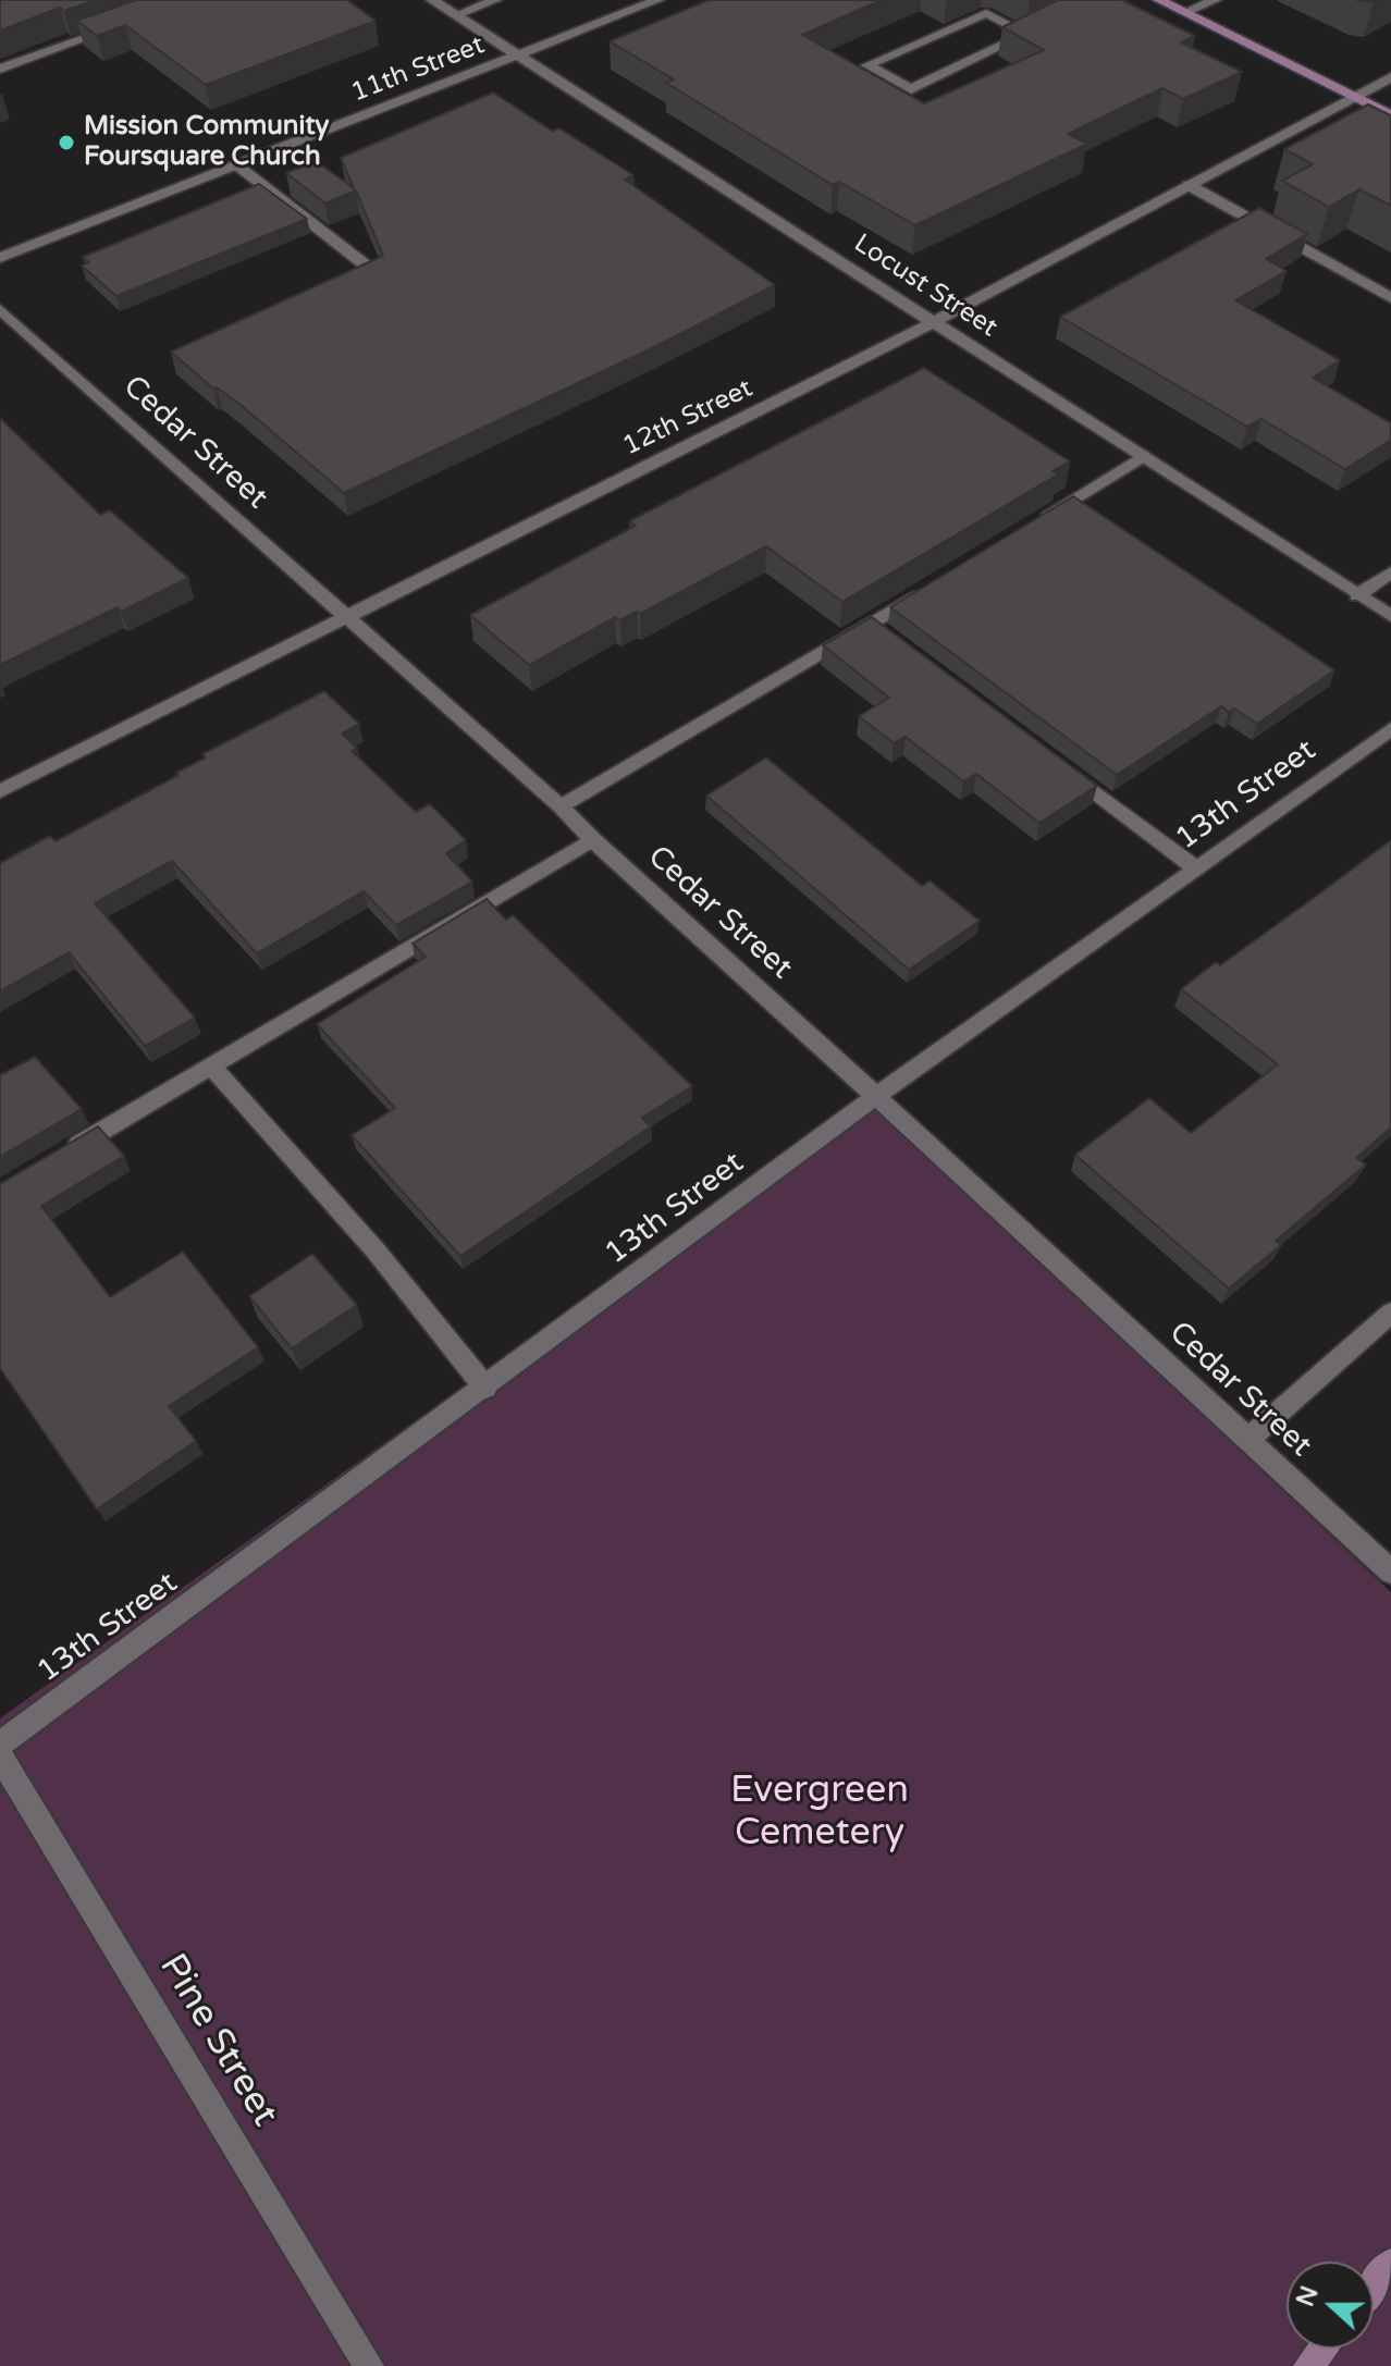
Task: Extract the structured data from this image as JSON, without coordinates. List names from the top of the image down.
{
  "streets": {
    "street": [
      "11th Street",
      "Locust Street",
      "12th Street",
      "Cedar Street",
      "13th Street",
      "Pine Street"
    ]
  },
  "crossings": [
    ["11th Street", "Locust Street"],
    ["Locust Street", "12th Street"],
    ["12th Street", "Cedar Street"],
    ["Cedar Street", "13th Street"]
  ],
  "parks": ["Evergreen Cemetery"],
  "places": ["Mission Community Foursquare Church"],
  "north": "left"
}
